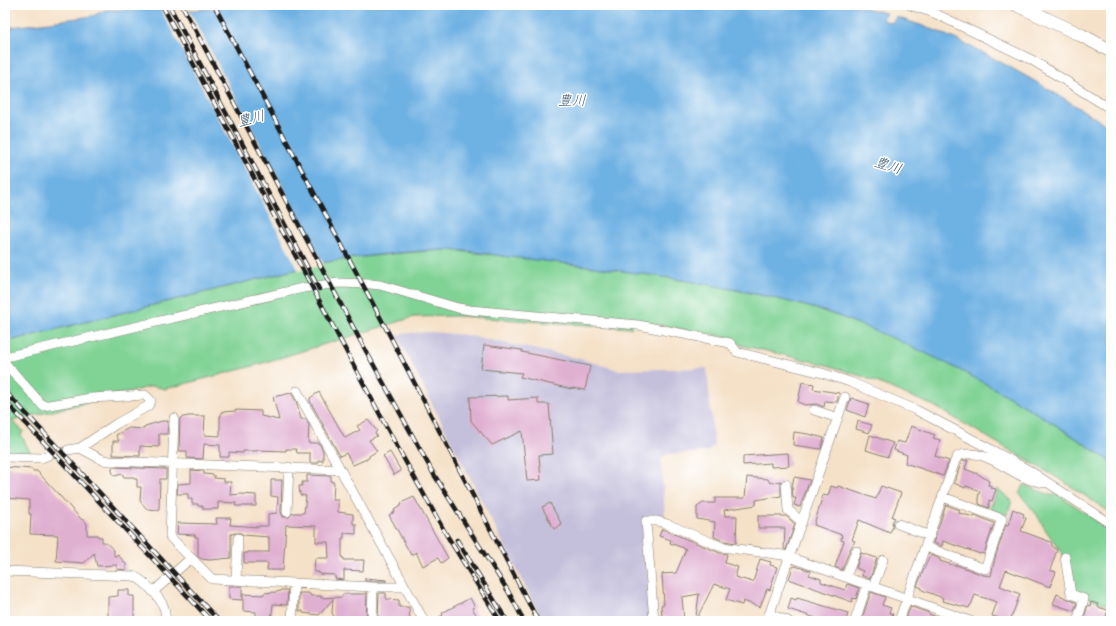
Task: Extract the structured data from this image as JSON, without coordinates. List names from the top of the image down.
{
  "water": ["豊川"]
}
